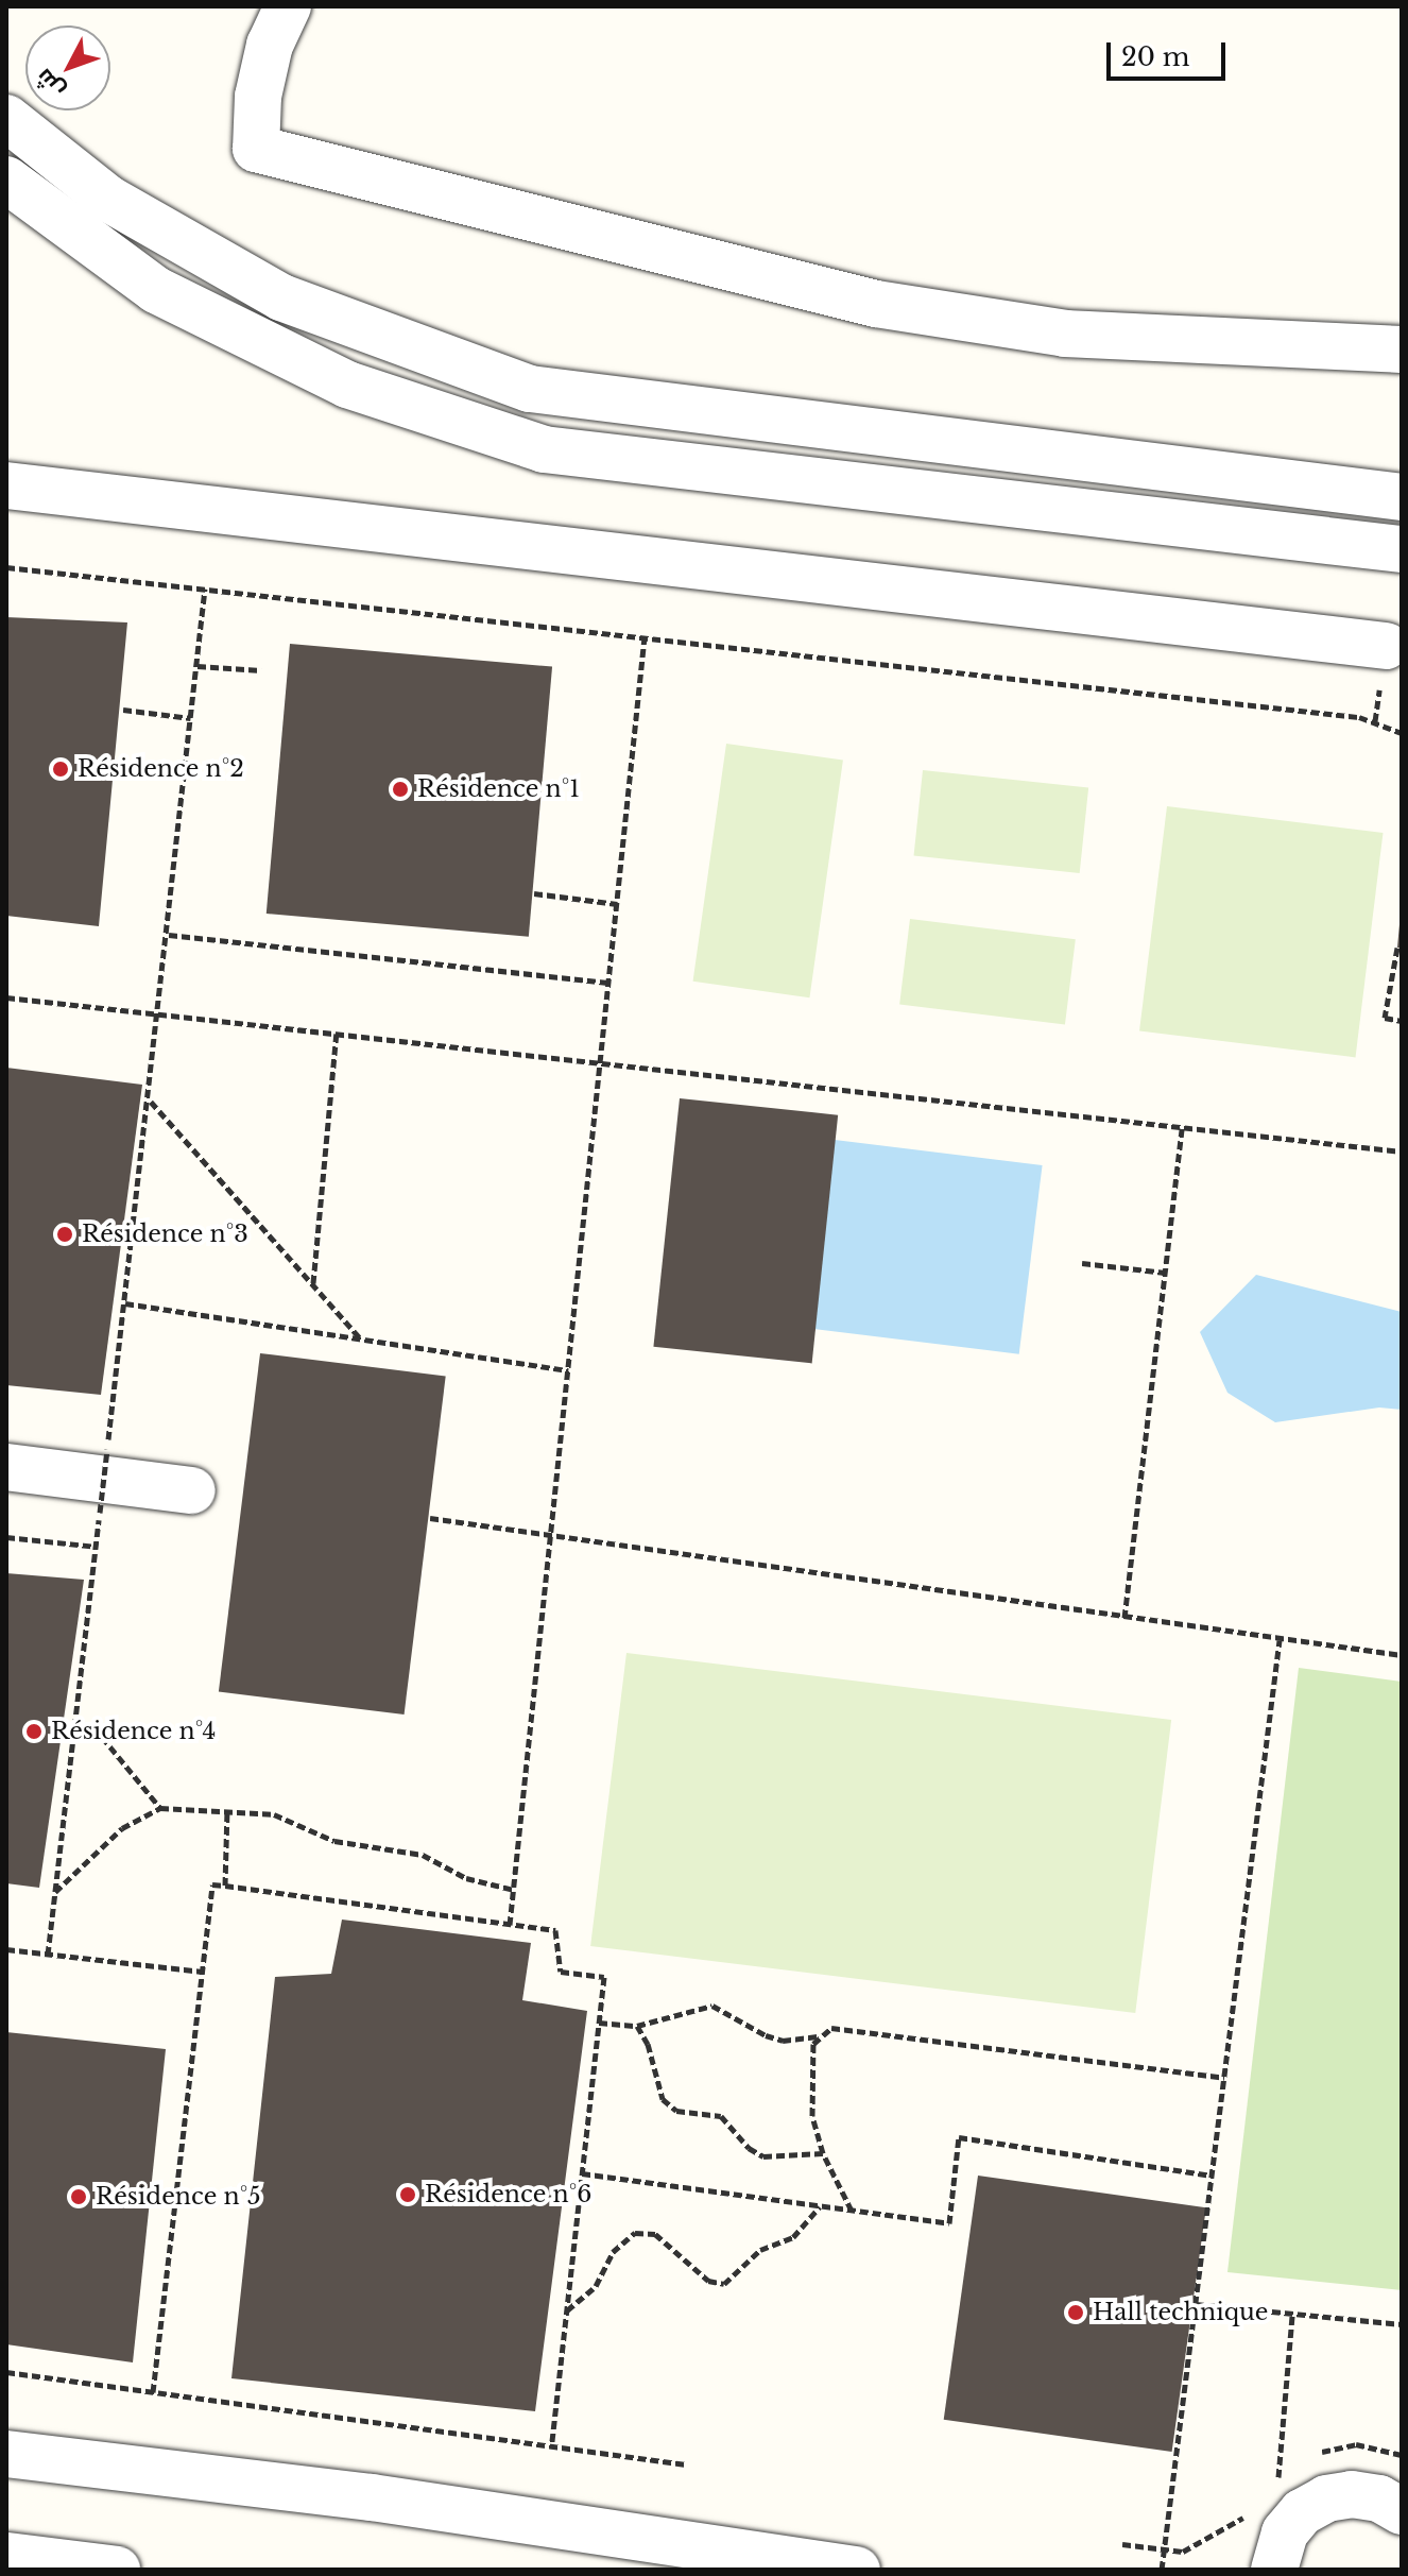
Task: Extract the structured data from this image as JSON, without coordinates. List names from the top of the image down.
{
  "places": [
    "Résidence n°2",
    "Résidence n°1",
    "Résidence n°3",
    "Résidence n°4",
    "Résidence n°6",
    "Résidence n°5",
    "Hall technique"
  ],
  "scale_bar": "20 m",
  "north": "bottom left"
}
